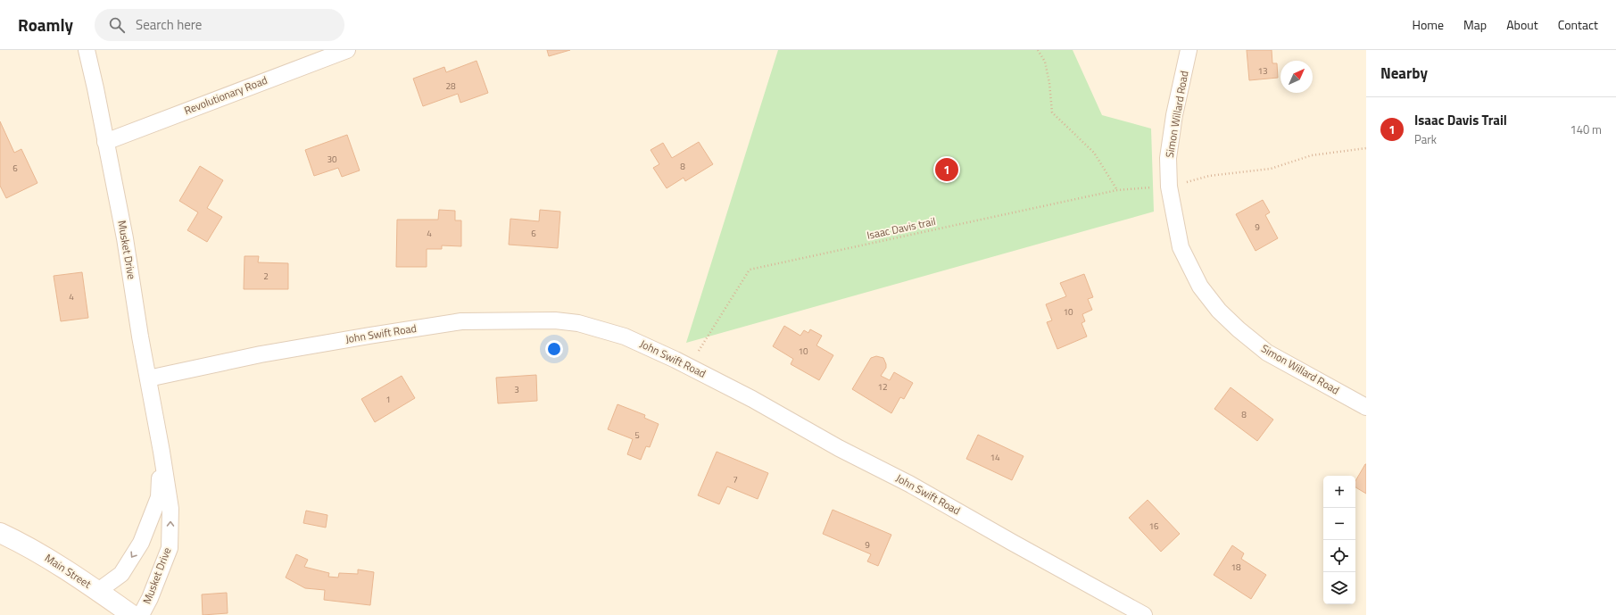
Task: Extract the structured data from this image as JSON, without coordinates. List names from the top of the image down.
{
  "streets": {
    "main road": ["Main Street"],
    "street": [
      "Revolutionary Road",
      "Simon Willard Road",
      "Musket Drive",
      "John Swift Road"
    ],
    "path": ["Isaac Davis trail"]
  },
  "crossings": [
    ["Revolutionary Road", "Musket Drive"],
    ["Simon Willard Road", "Isaac Davis trail"],
    ["Isaac Davis trail", "John Swift Road"],
    ["Musket Drive", "John Swift Road"],
    ["Musket Drive", "Main Street"]
  ],
  "house_numbers": [
    "13",
    "28",
    "30",
    "8",
    "6",
    "9",
    "4",
    "6",
    "2",
    "4",
    "10",
    "10",
    "12",
    "3",
    "1",
    "8",
    "5",
    "14",
    "7",
    "16",
    "9",
    "18"
  ],
  "north": "top right",
  "page": {
    "header": "Roamly",
    "search": "Search here",
    "nav": [
      "Home",
      "Map",
      "About",
      "Contact"
    ],
    "heading": "Nearby",
    "list": [
      {
        "mark": "1",
        "name": "Isaac Davis Trail",
        "note": "Park",
        "value": "140 m"
      }
    ],
    "pins": "1",
    "map_buttons": ["+", "−"]
  }
}
